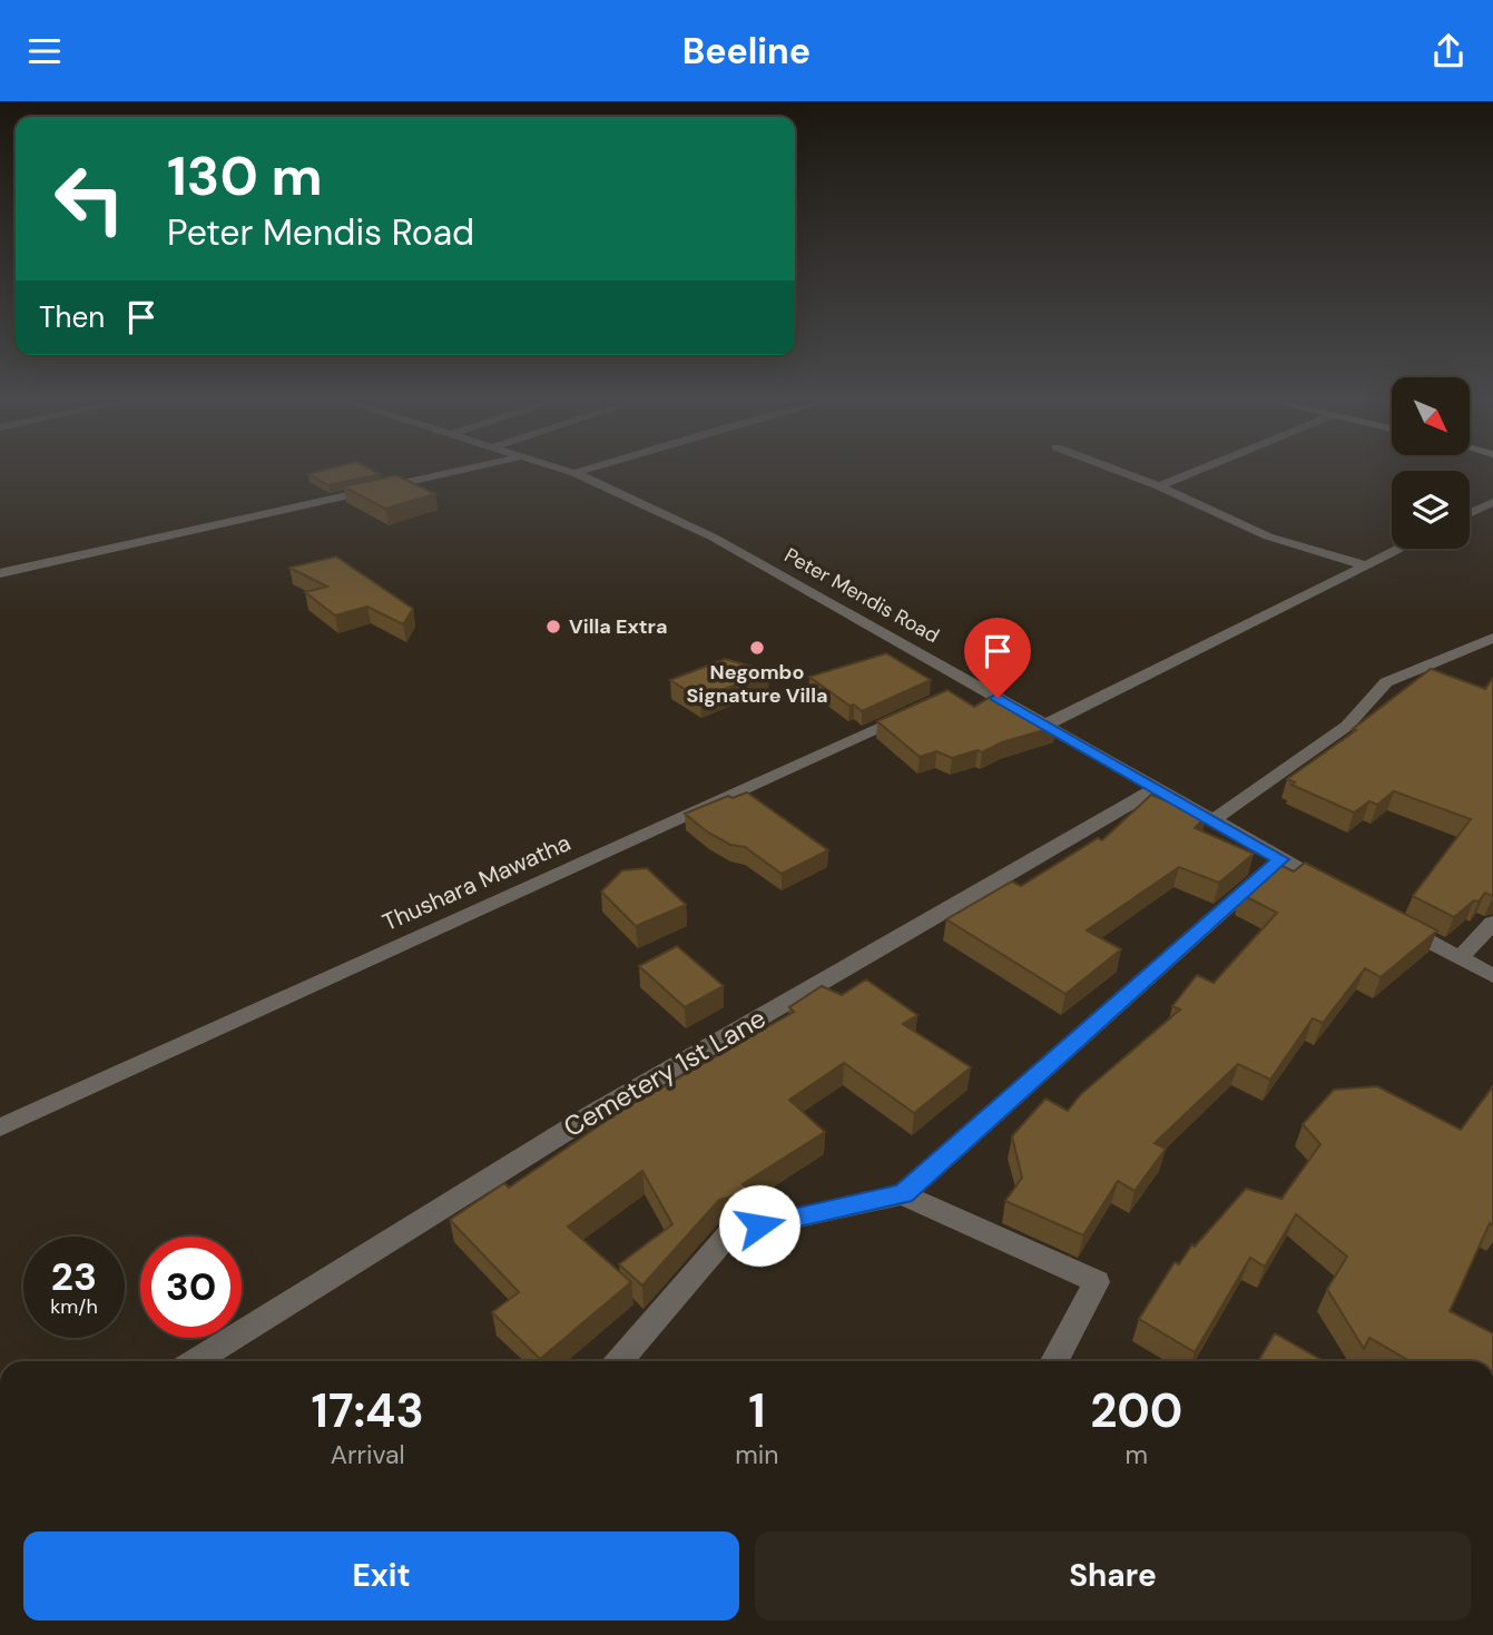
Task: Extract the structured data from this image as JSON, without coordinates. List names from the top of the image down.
{
  "streets": {
    "street": ["Peter Mendis Road", "Thushara Mawatha", "Cemetery 1st Lane"]
  },
  "crossings": [
    ["Peter Mendis Road", "Cemetery 1st Lane"]
  ],
  "places": ["Villa Extra", "Negombo Signature Villa"],
  "north": "bottom right",
  "page": {
    "header": "Beeline",
    "turn": ["130 m", "Peter Mendis Road"],
    "then": "Then",
    "speed": "23 km/h",
    "limit": "30",
    "eta": [
      "17:43",
      "Arrival",
      "1",
      "min",
      "200",
      "m"
    ],
    "buttons": ["Exit", "Share"]
  }
}
